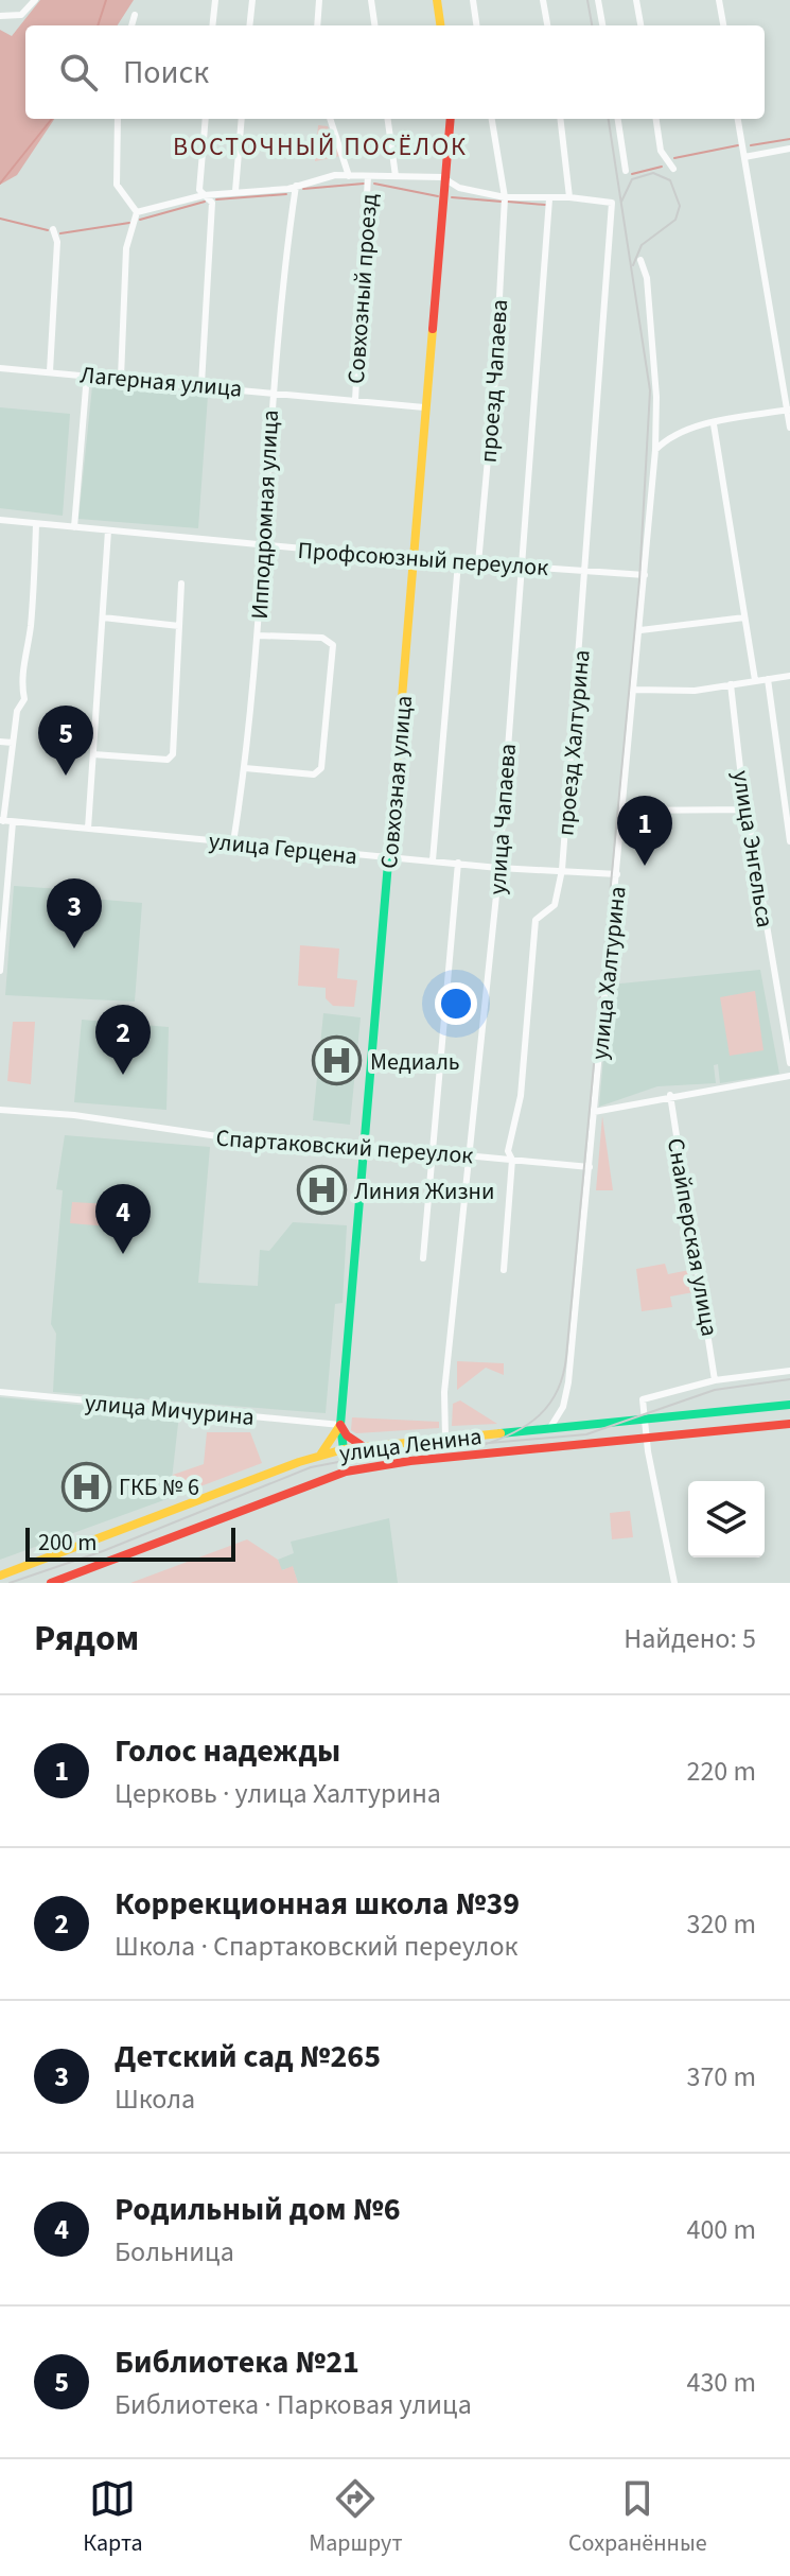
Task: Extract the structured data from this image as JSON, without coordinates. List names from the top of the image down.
{
  "streets": {
    "main road": ["Совхозная улица", "улица Ленина"],
    "street": [
      "Совхозный проезд",
      "Лагерная улица",
      "проезд Чапаева",
      "Ипподромная улица",
      "Профсоюзный переулок",
      "проезд Халтурина",
      "улица Чапаева",
      "улица Герцена",
      "улица Энгельса",
      "улица Халтурина",
      "Спартаковский переулок",
      "Снайперская улица",
      "улица Мичурина"
    ]
  },
  "crossings": [
    ["Совхозный проезд", "Лагерная улица"],
    ["Лагерная улица", "Ипподромная улица"],
    ["Лагерная улица", "Совхозная улица"],
    ["проезд Чапаева", "Профсоюзный переулок"],
    ["Ипподромная улица", "Профсоюзный переулок"],
    ["Ипподромная улица", "улица Герцена"],
    ["Профсоюзный переулок", "проезд Халтурина"],
    ["Профсоюзный переулок", "Совхозная улица"],
    ["Профсоюзный переулок", "улица Чапаева"],
    ["Профсоюзный переулок", "улица Халтурина"],
    ["проезд Халтурина", "улица Герцена"],
    ["проезд Халтурина", "Спартаковский переулок"],
    ["Совхозная улица", "улица Герцена"],
    ["Совхозная улица", "Спартаковский переулок"],
    ["Совхозная улица", "улица Мичурина"],
    ["Совхозная улица", "улица Ленина"],
    ["улица Чапаева", "улица Герцена"],
    ["улица Чапаева", "Спартаковский переулок"],
    ["улица Чапаева", "улица Ленина"],
    ["улица Герцена", "улица Халтурина"],
    ["улица Халтурина", "Спартаковский переулок"],
    ["улица Халтурина", "улица Ленина"]
  ],
  "districts": ["ВОСТОЧНЫЙ ПОСЁЛОК"],
  "places": {
    "hospital": ["Медиаль", "Линия Жизни", "ГКБ № 6"]
  },
  "scale_bar": "200 m",
  "page": {
    "search": "Поиск",
    "pins": [
      "5",
      "1",
      "3",
      "2",
      "4"
    ],
    "scale": "200 m",
    "heading": ["Рядом", "Найдено: 5"],
    "list": [
      {
        "mark": "1",
        "name": "Голос надежды",
        "note": "Церковь · улица Халтурина",
        "value": "220 m"
      },
      {
        "mark": "2",
        "name": "Коррекционная школа №39",
        "note": "Школа · Спартаковский переулок",
        "value": "320 m"
      },
      {
        "mark": "3",
        "name": "Детский сад №265",
        "note": "Школа",
        "value": "370 m"
      },
      {
        "mark": "4",
        "name": "Родильный дом №6",
        "note": "Больница",
        "value": "400 m"
      },
      {
        "mark": "5",
        "name": "Библиотека №21",
        "note": "Библиотека · Парковая улица",
        "value": "430 m"
      }
    ],
    "nav": ["Карта", "Маршрут", "Сохранённые"]
  }
}
